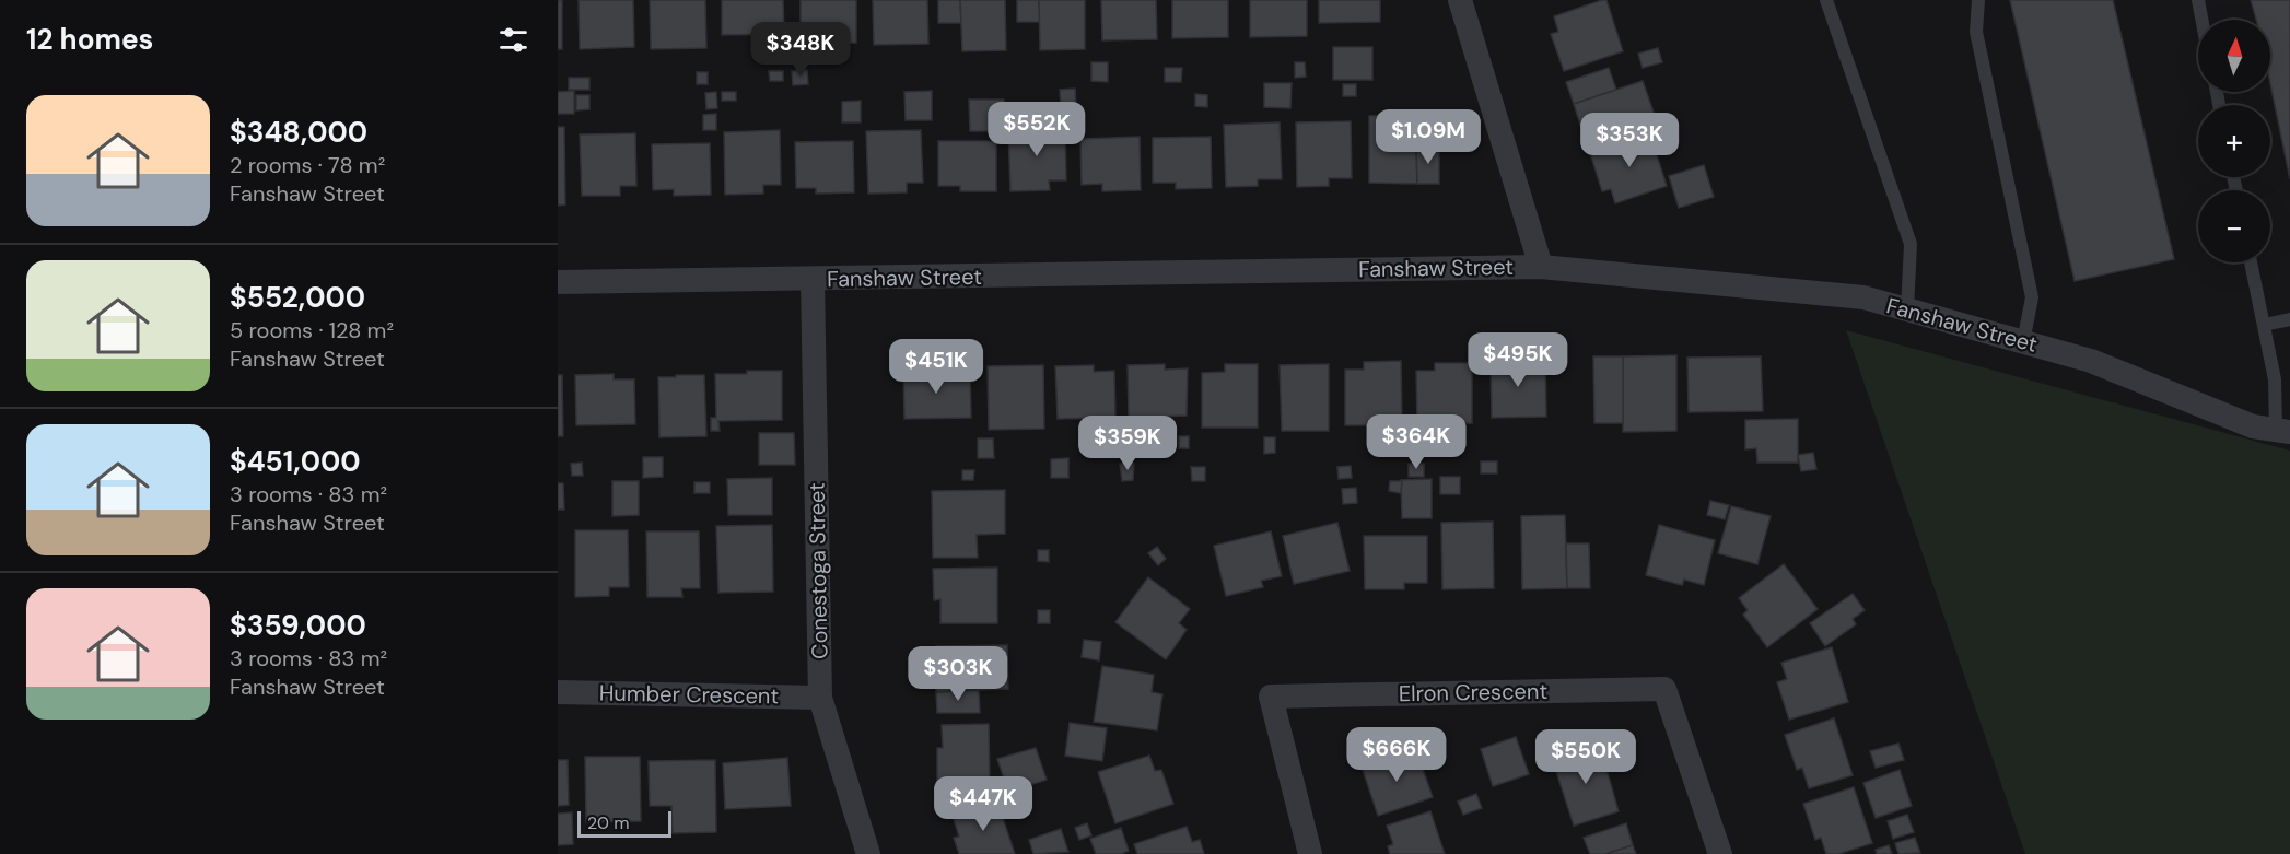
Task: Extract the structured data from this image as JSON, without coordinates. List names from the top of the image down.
{
  "streets": {
    "street": [
      "Fanshaw Street",
      "Conestoga Street",
      "Elron Crescent",
      "Humber Crescent"
    ]
  },
  "crossings": [
    ["Fanshaw Street", "Conestoga Street"],
    ["Conestoga Street", "Humber Crescent"]
  ],
  "scale_bar": "20 m",
  "north": "top",
  "page": {
    "heading": "12 homes",
    "map_buttons": ["+", "−"],
    "price": [
      "$348K",
      "$552K",
      "$1.09M",
      "$353K",
      "$495K",
      "$451K",
      "$364K",
      "$359K",
      "$303K",
      "$666K",
      "$550K",
      "$447K"
    ],
    "list": [
      {
        "name": "$348,000",
        "note": "2 rooms · 78 m² · Fanshaw Street"
      },
      {
        "name": "$552,000",
        "note": "5 rooms · 128 m² · Fanshaw Street"
      },
      {
        "name": "$451,000",
        "note": "3 rooms · 83 m² · Fanshaw Street"
      },
      {
        "name": "$359,000",
        "note": "3 rooms · 83 m² · Fanshaw Street"
      }
    ],
    "scale": "20 m"
  }
}
